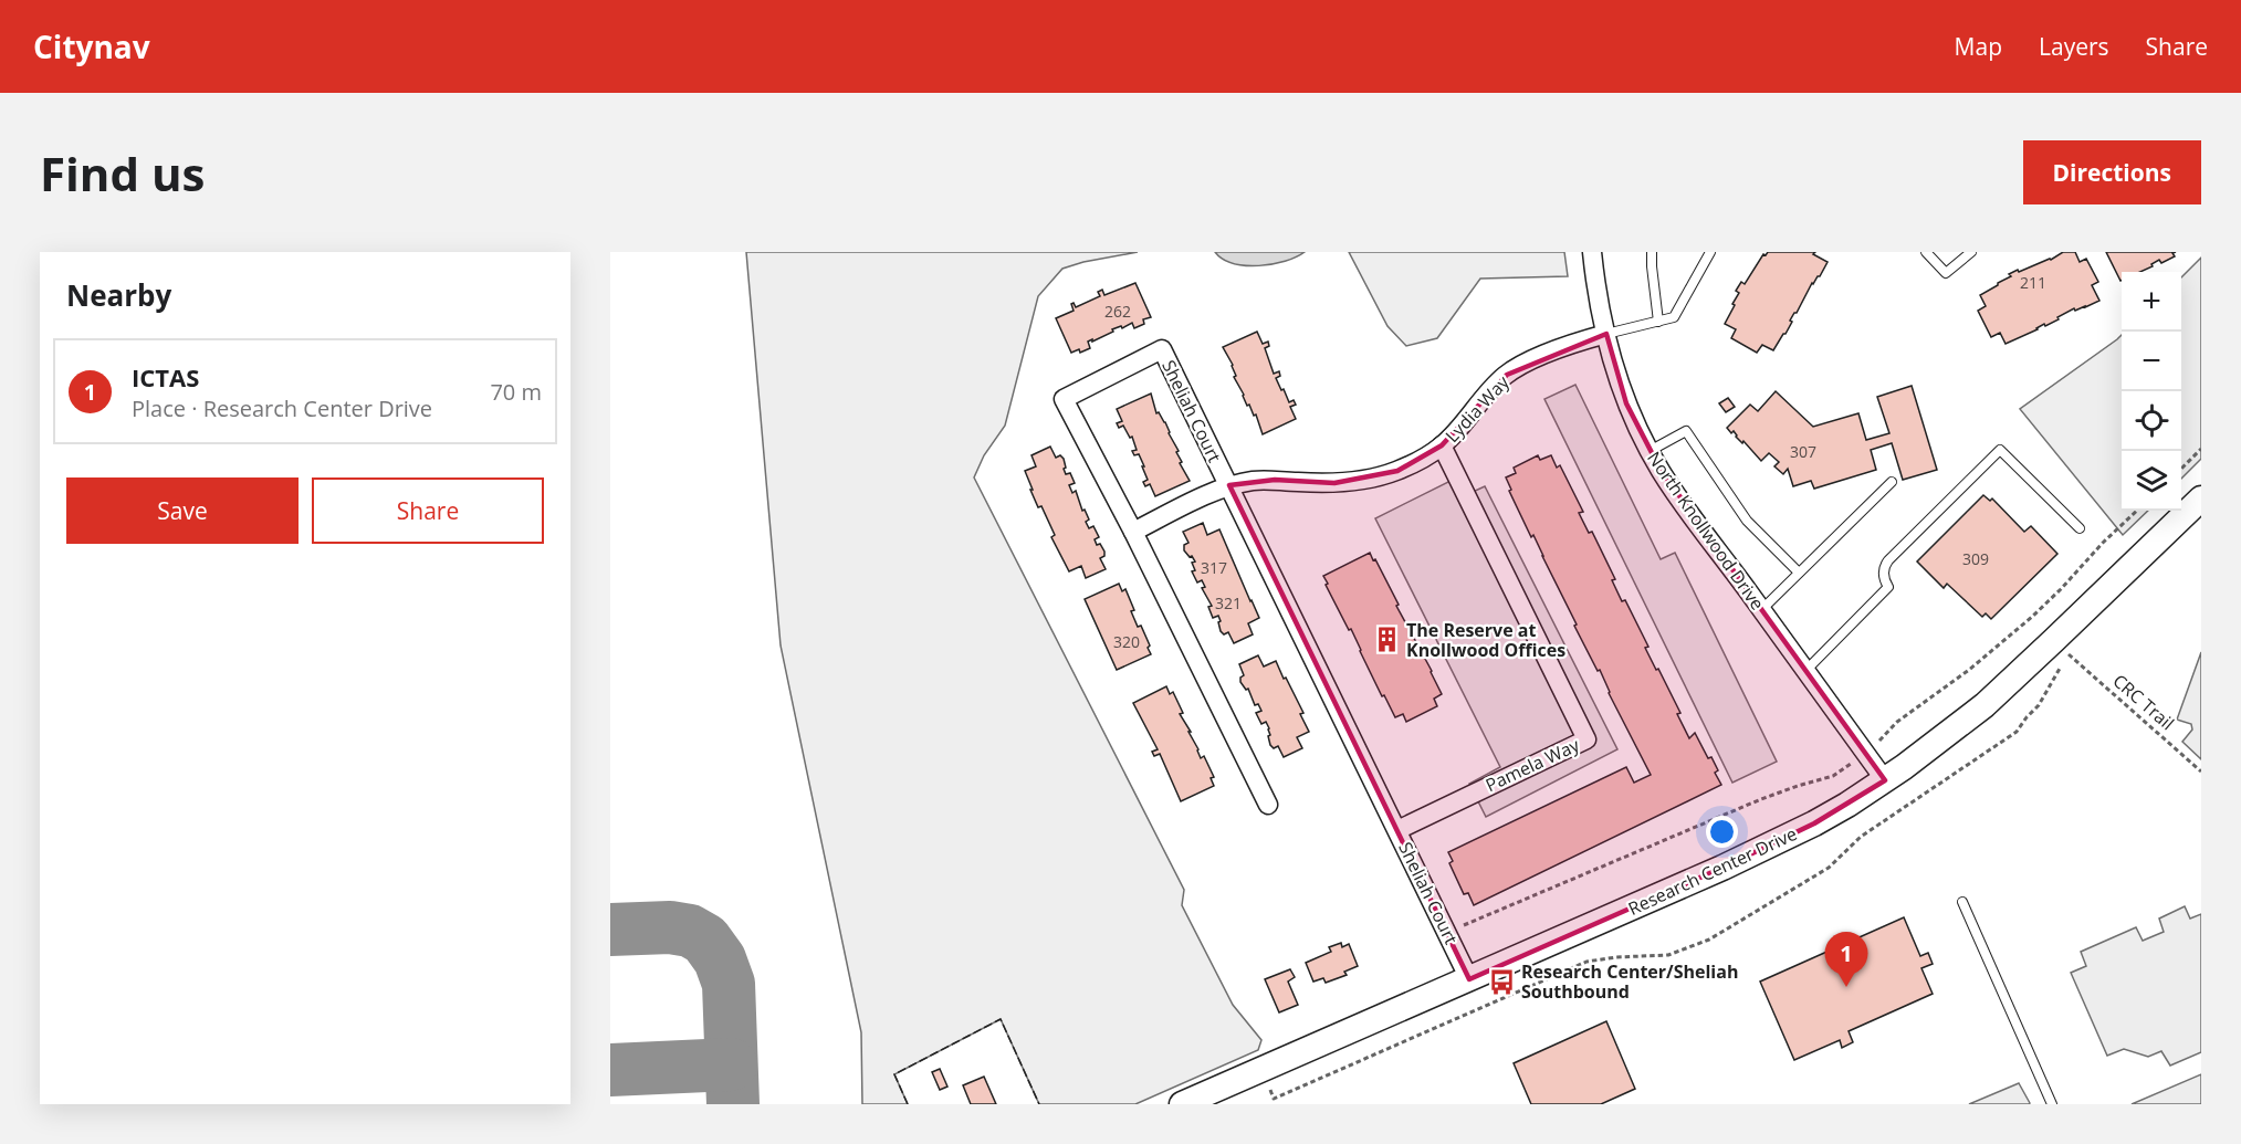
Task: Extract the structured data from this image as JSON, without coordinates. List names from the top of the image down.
{
  "streets": {
    "main road": ["Research Center Drive"],
    "street": [
      "Lydia Way",
      "Sheliah Court",
      "North Knollwood Drive",
      "Pamela Way"
    ],
    "path": ["CRC Trail"]
  },
  "crossings": [
    ["Lydia Way", "Sheliah Court"],
    ["Lydia Way", "North Knollwood Drive"],
    ["Lydia Way", "Pamela Way"],
    ["Sheliah Court", "Pamela Way"],
    ["Sheliah Court", "Research Center Drive"],
    ["North Knollwood Drive", "Research Center Drive"]
  ],
  "places": {
    "building": ["The Reserve at Knollwood Offices"],
    "bus stop": ["Research Center/Sheliah Southbound"]
  },
  "house_numbers": [
    "211",
    "262",
    "307",
    "309",
    "317",
    "321",
    "320"
  ],
  "page": {
    "header": "Citynav",
    "nav": ["Map", "Layers", "Share"],
    "buttons": [
      "Directions",
      ["Save", "Share"]
    ],
    "title": "Find us",
    "heading": "Nearby",
    "map_buttons": ["+", "−"],
    "list": [
      {
        "mark": "1",
        "name": "ICTAS",
        "note": "Place · Research Center Drive",
        "value": "70 m"
      }
    ],
    "pins": "1"
  }
}
